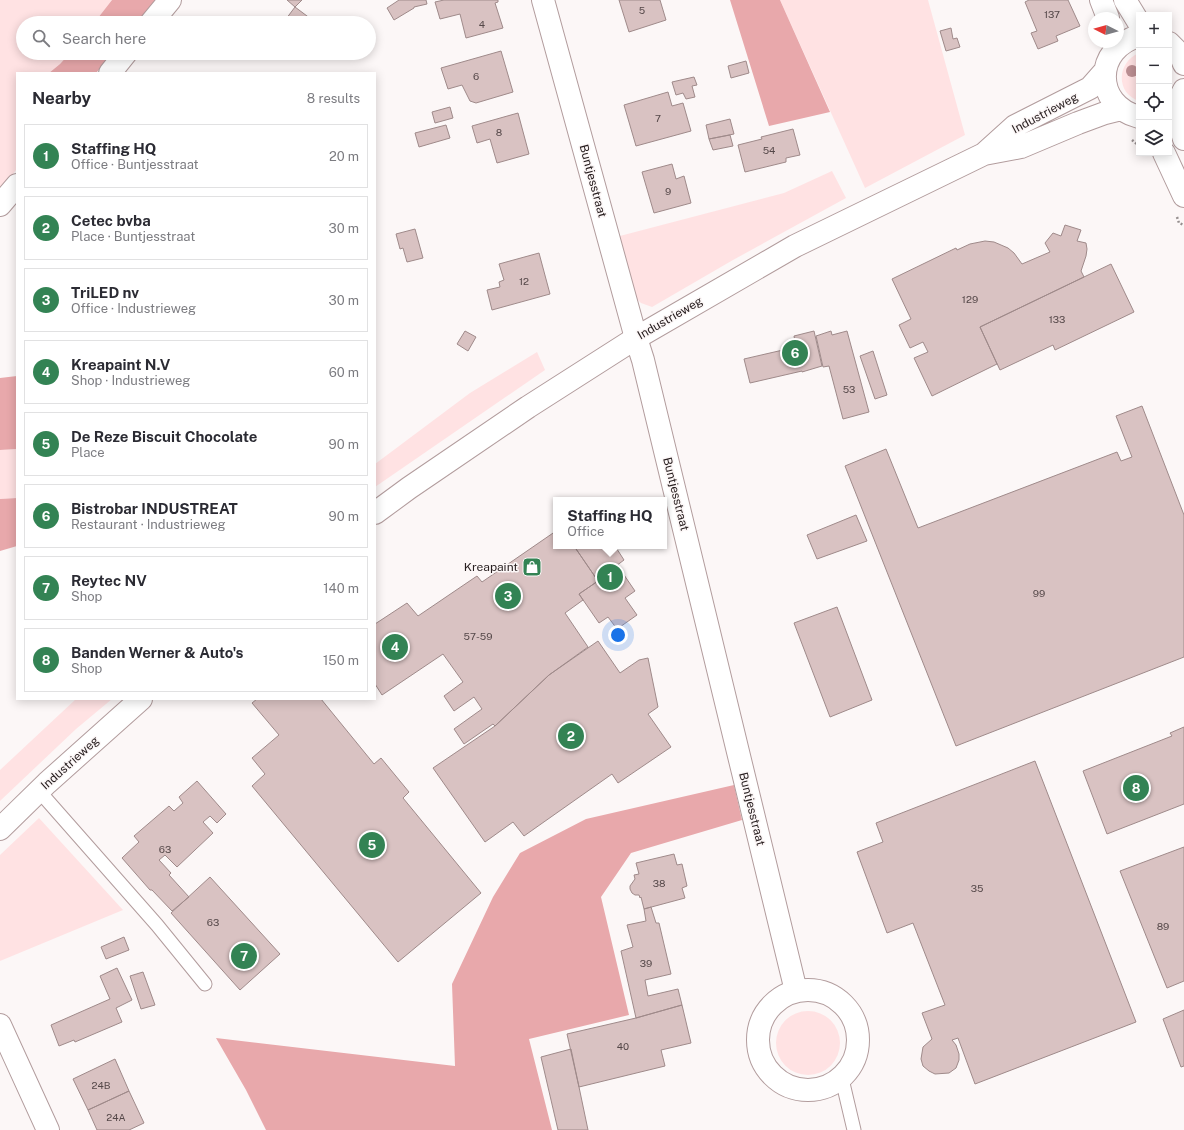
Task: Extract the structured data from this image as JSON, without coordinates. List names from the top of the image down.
{
  "streets": {
    "street": ["Industrieweg", "Buntjesstraat"]
  },
  "crossings": [
    ["Industrieweg", "Buntjesstraat"]
  ],
  "places": {
    "shop": ["Kreapaint"]
  },
  "house_numbers": [
    "5",
    "137",
    "4",
    "6",
    "7",
    "8",
    "54",
    "9",
    "12",
    "129",
    "133",
    "53",
    "99",
    "57-59",
    "63",
    "38",
    "35",
    "63",
    "89",
    "39",
    "40",
    "24B",
    "24A"
  ],
  "north": "left",
  "page": {
    "map_buttons": ["+", "−"],
    "search": "Search here",
    "heading": ["Nearby", "8 results"],
    "list": [
      {
        "mark": "1",
        "name": "Staffing HQ",
        "note": "Office · Buntjesstraat",
        "value": "20 m"
      },
      {
        "mark": "2",
        "name": "Cetec bvba",
        "note": "Place · Buntjesstraat",
        "value": "30 m"
      },
      {
        "mark": "3",
        "name": "TriLED nv",
        "note": "Office · Industrieweg",
        "value": "30 m"
      },
      {
        "mark": "4",
        "name": "Kreapaint N.V",
        "note": "Shop · Industrieweg",
        "value": "60 m"
      },
      {
        "mark": "5",
        "name": "De Reze Biscuit Chocolate",
        "note": "Place",
        "value": "90 m"
      },
      {
        "mark": "6",
        "name": "Bistrobar INDUSTREAT",
        "note": "Restaurant · Industrieweg",
        "value": "90 m"
      },
      {
        "mark": "7",
        "name": "Reytec NV",
        "note": "Shop",
        "value": "140 m"
      },
      {
        "mark": "8",
        "name": "Banden Werner & Auto's",
        "note": "Shop",
        "value": "150 m"
      }
    ],
    "pins": [
      "6",
      "1",
      "3",
      "4",
      "2",
      "8",
      "5",
      "7"
    ],
    "popup": ["Staffing HQ", "Office"]
  }
}
